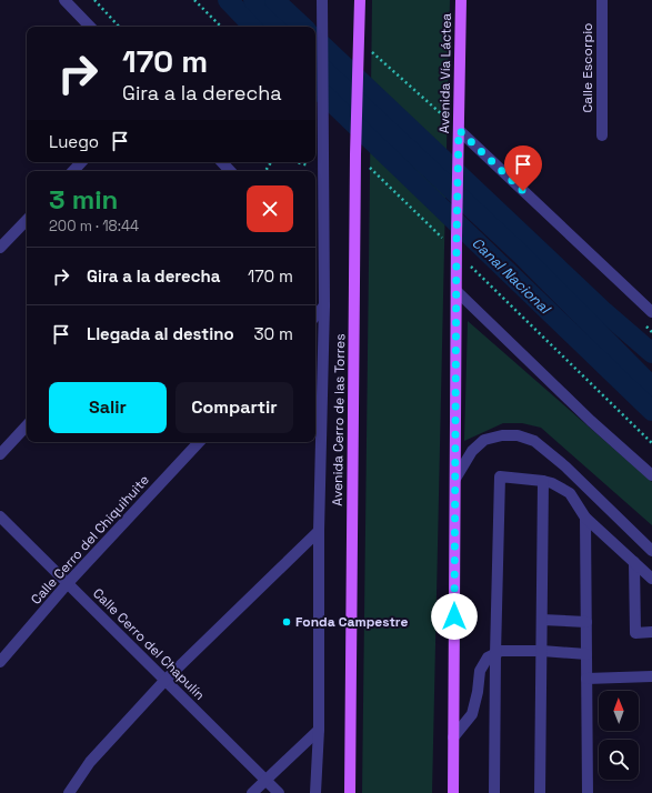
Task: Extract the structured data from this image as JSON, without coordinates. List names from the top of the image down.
{
  "streets": {
    "main road": ["Avenida Vía Láctea", "Avenida Cerro de las Torres"],
    "street": ["Calle Escorpio", "Calle Cerro del Chiquihuite", "Calle Cerro del Chapulín"]
  },
  "crossings": [
    ["Calle Cerro del Chiquihuite", "Calle Cerro del Chapulín"]
  ],
  "water": ["Canal Nacional"],
  "places": ["Fonda Campestre"],
  "north": "top",
  "page": {
    "turn": ["170 m", "Gira a la derecha"],
    "then": "Luego",
    "heading": ["3 min", "200 m · 18:44"],
    "list": [
      {
        "name": "Gira a la derecha",
        "value": "170 m"
      },
      {
        "name": "Llegada al destino",
        "value": "30 m"
      }
    ],
    "buttons": ["Salir", "Compartir"]
  }
}
